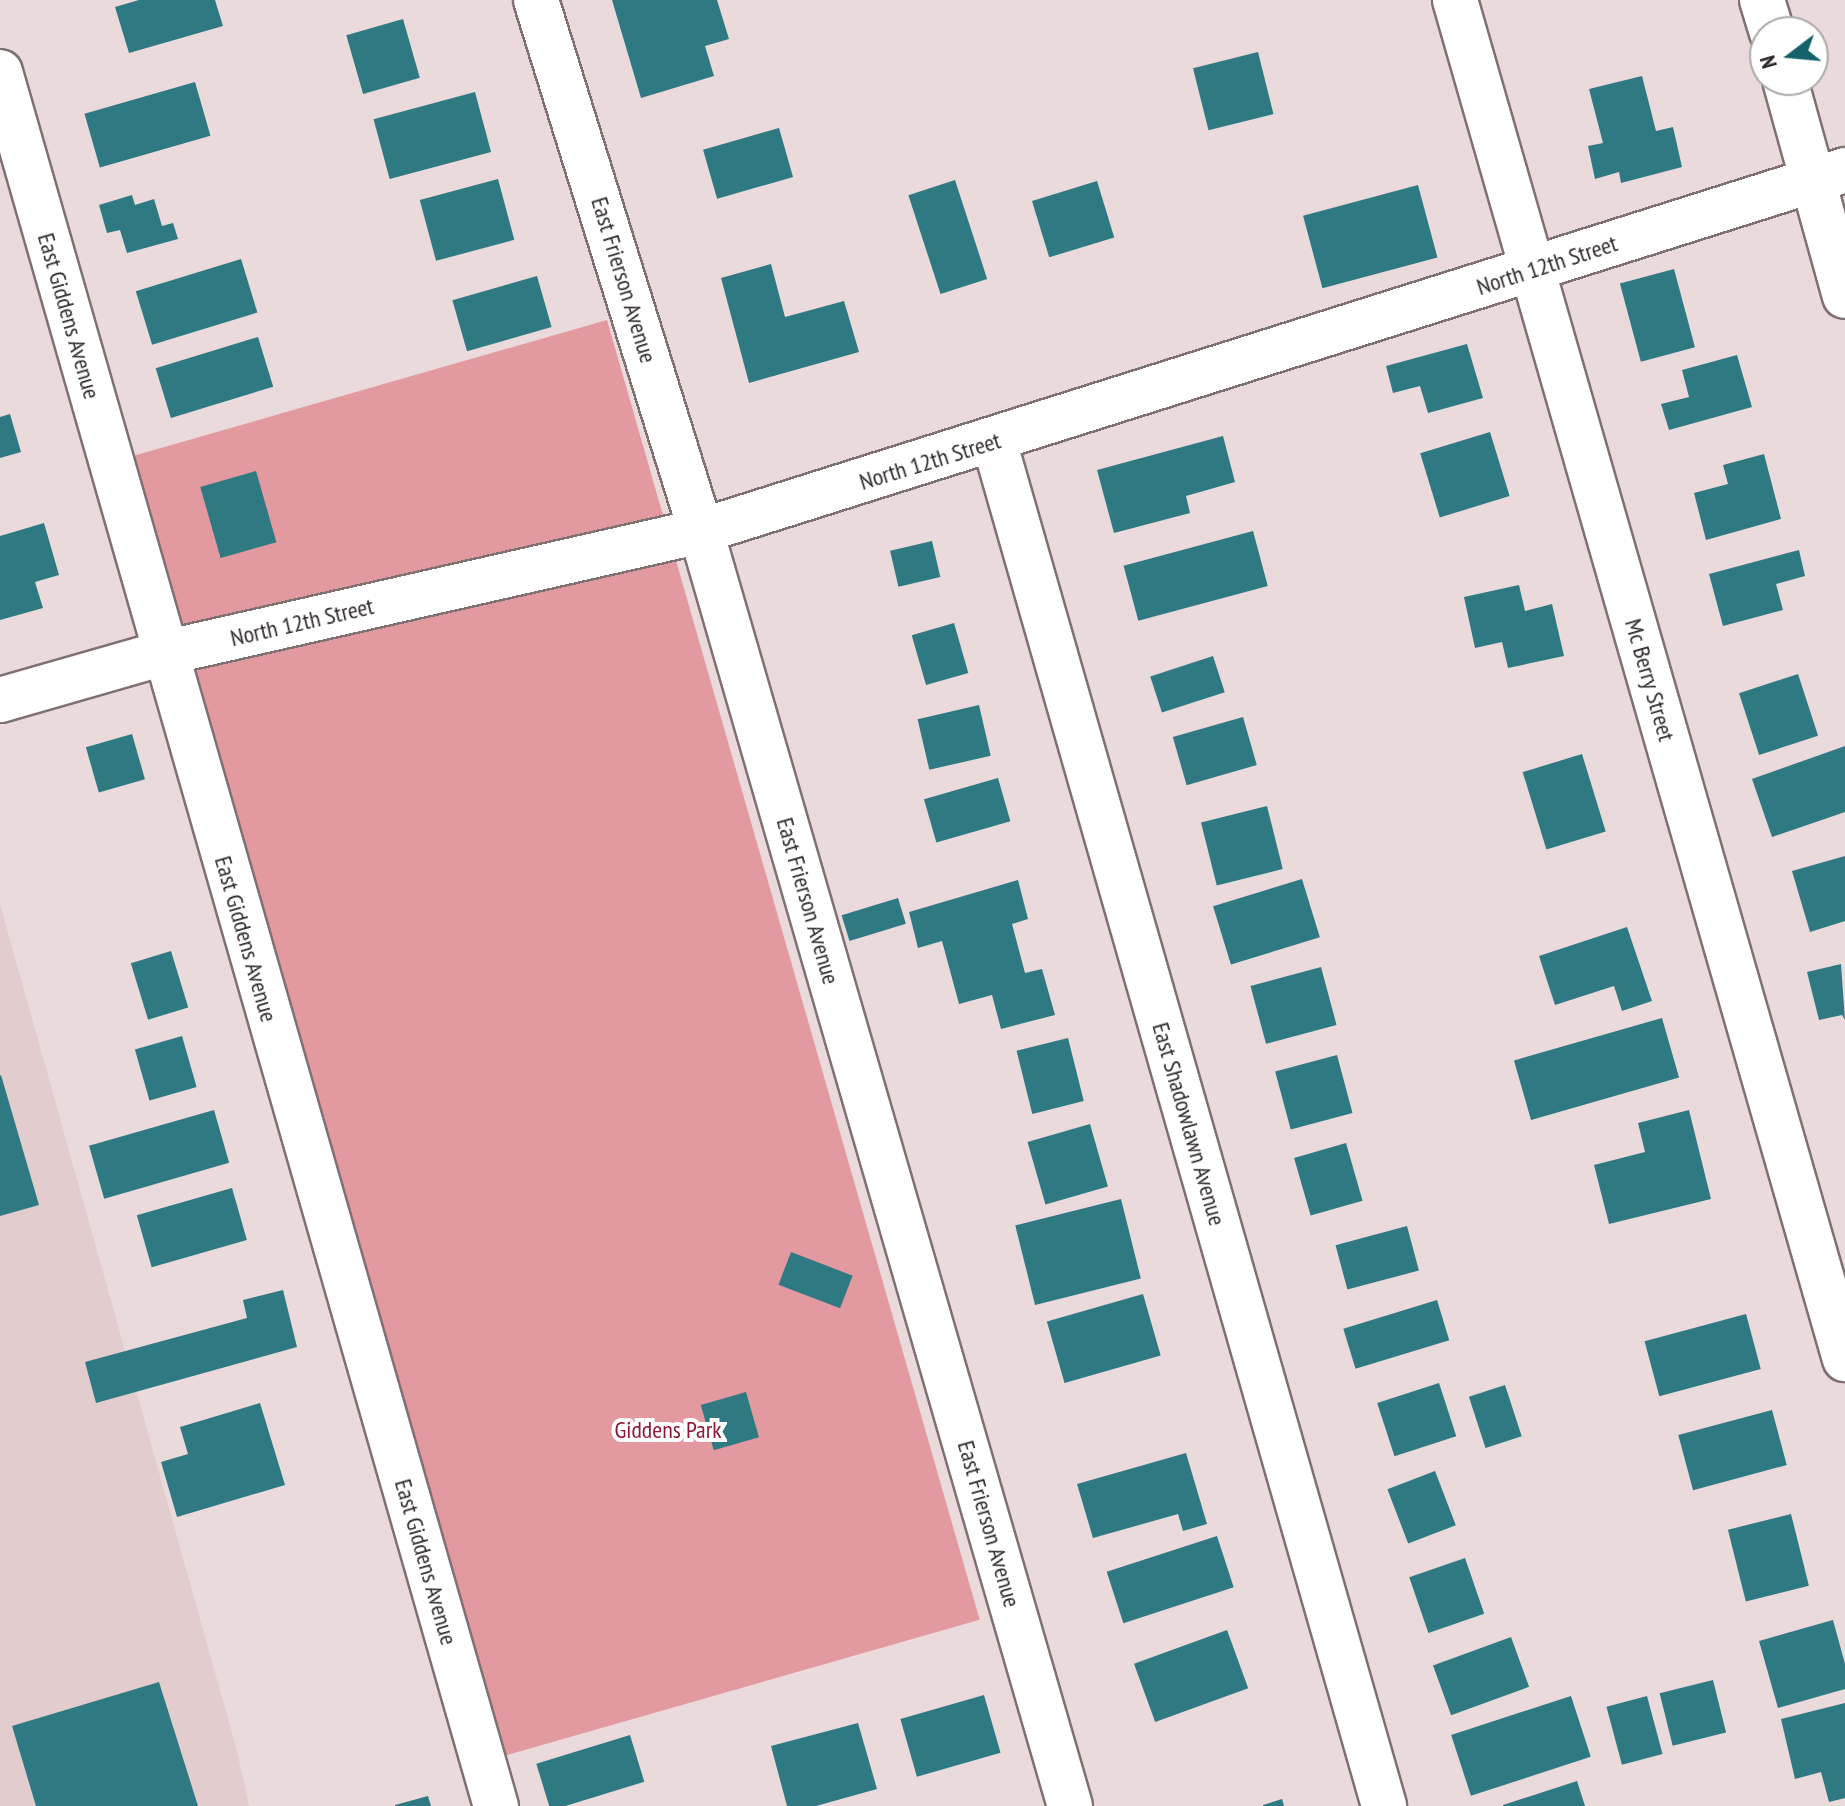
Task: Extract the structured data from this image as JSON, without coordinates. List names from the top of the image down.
{
  "streets": {
    "street": [
      "North 12th Street",
      "East Frierson Avenue",
      "East Giddens Avenue",
      "Mc Berry Street",
      "East Shadowlawn Avenue"
    ]
  },
  "crossings": [
    ["North 12th Street", "East Frierson Avenue"],
    ["North 12th Street", "East Giddens Avenue"],
    ["North 12th Street", "Mc Berry Street"],
    ["North 12th Street", "East Shadowlawn Avenue"]
  ],
  "parks": ["Giddens Park"],
  "north": "left"
}
